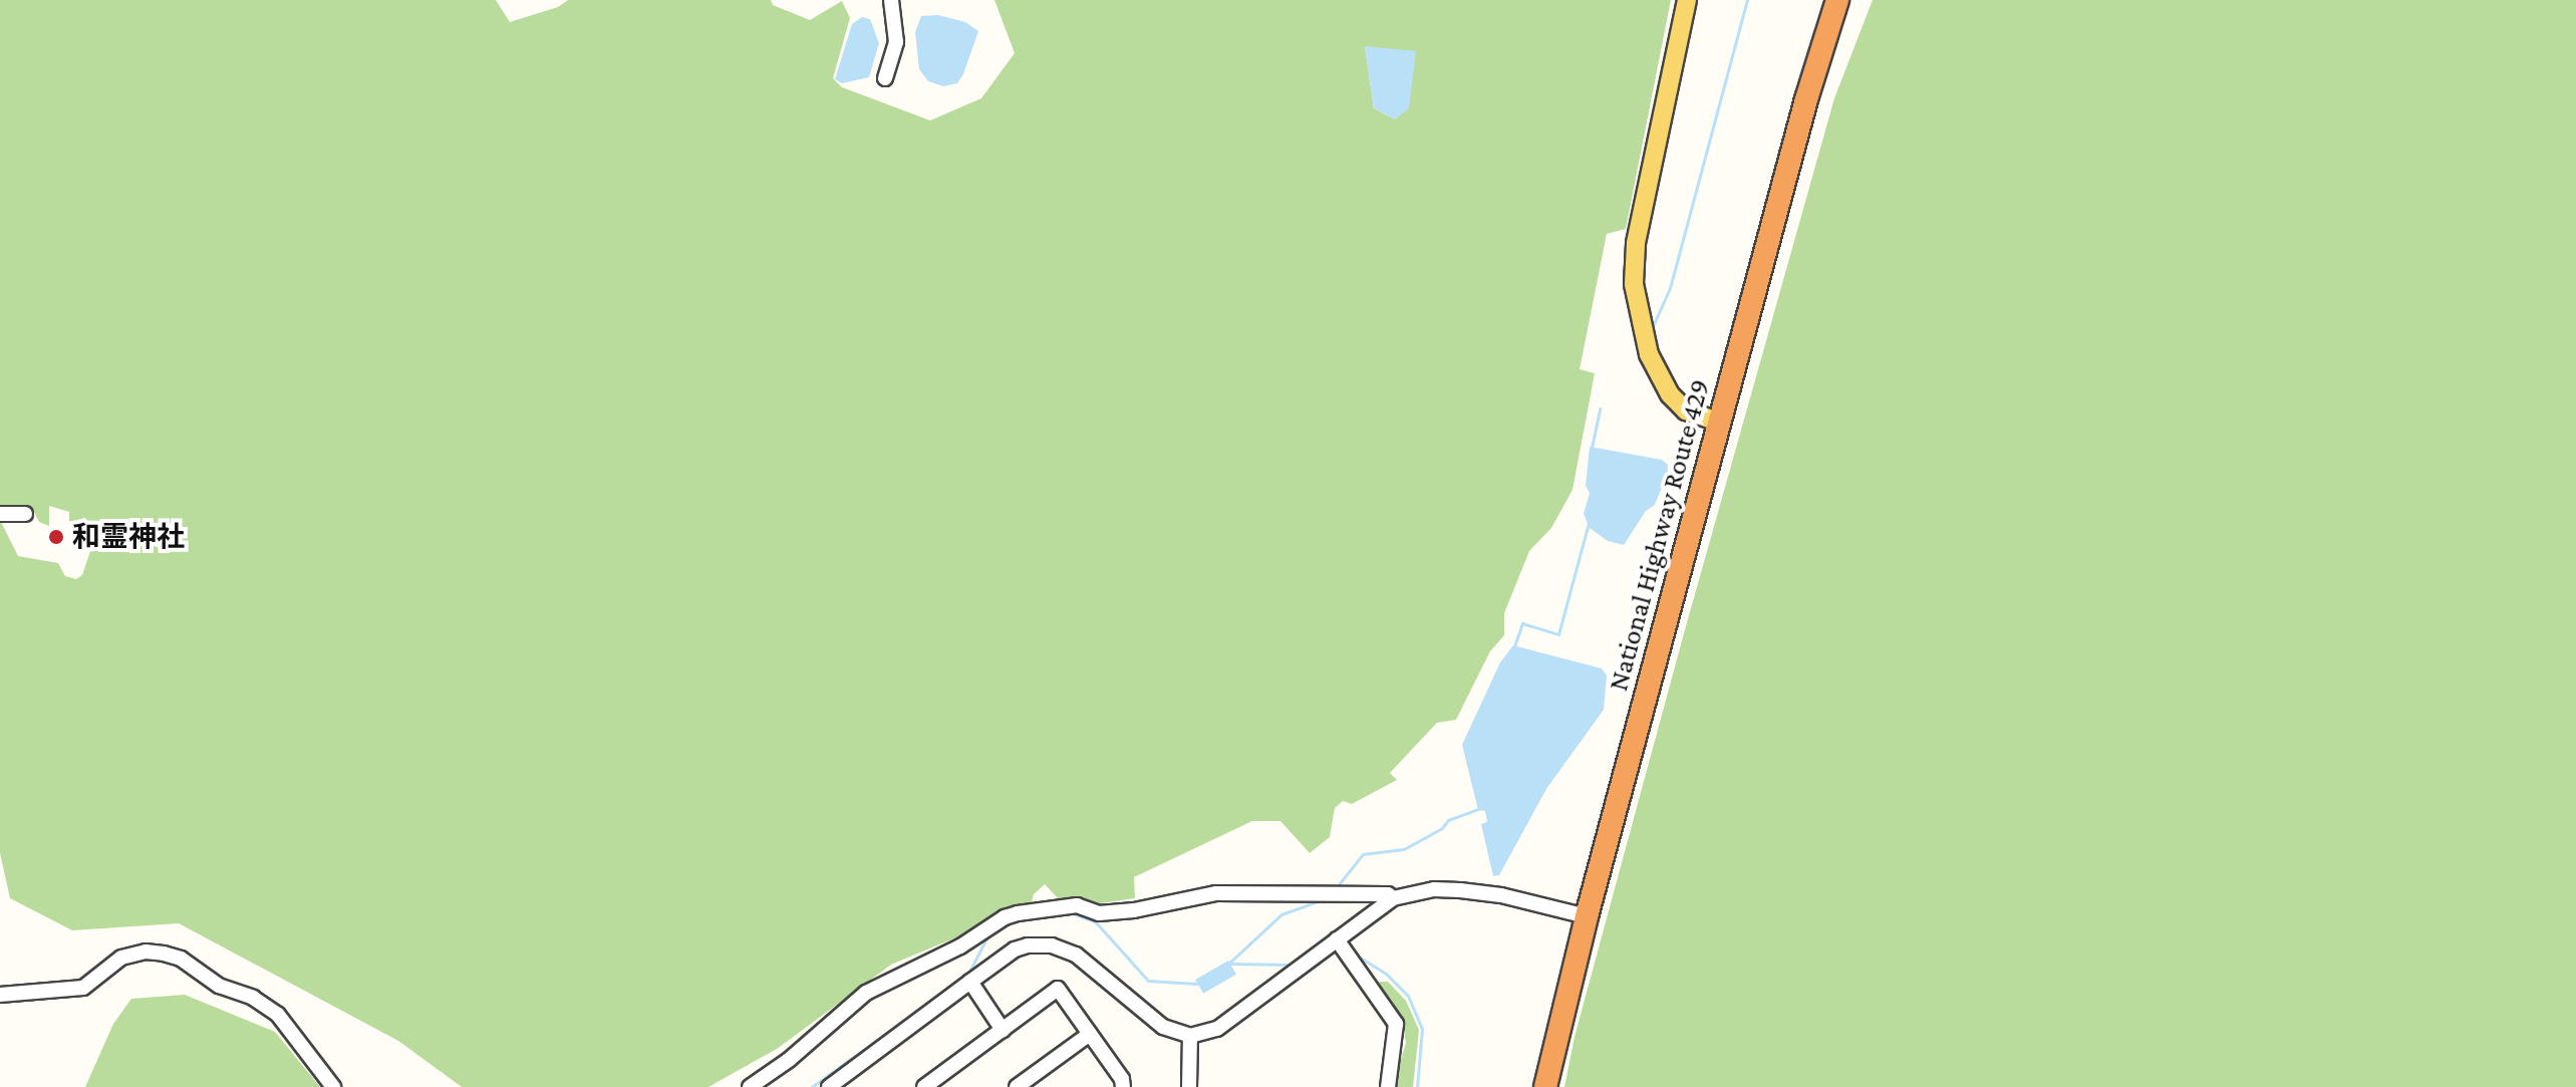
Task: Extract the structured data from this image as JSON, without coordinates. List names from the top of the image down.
{
  "streets": {
    "highway": ["National Highway Route 429"]
  },
  "places": ["和霊神社"]
}
